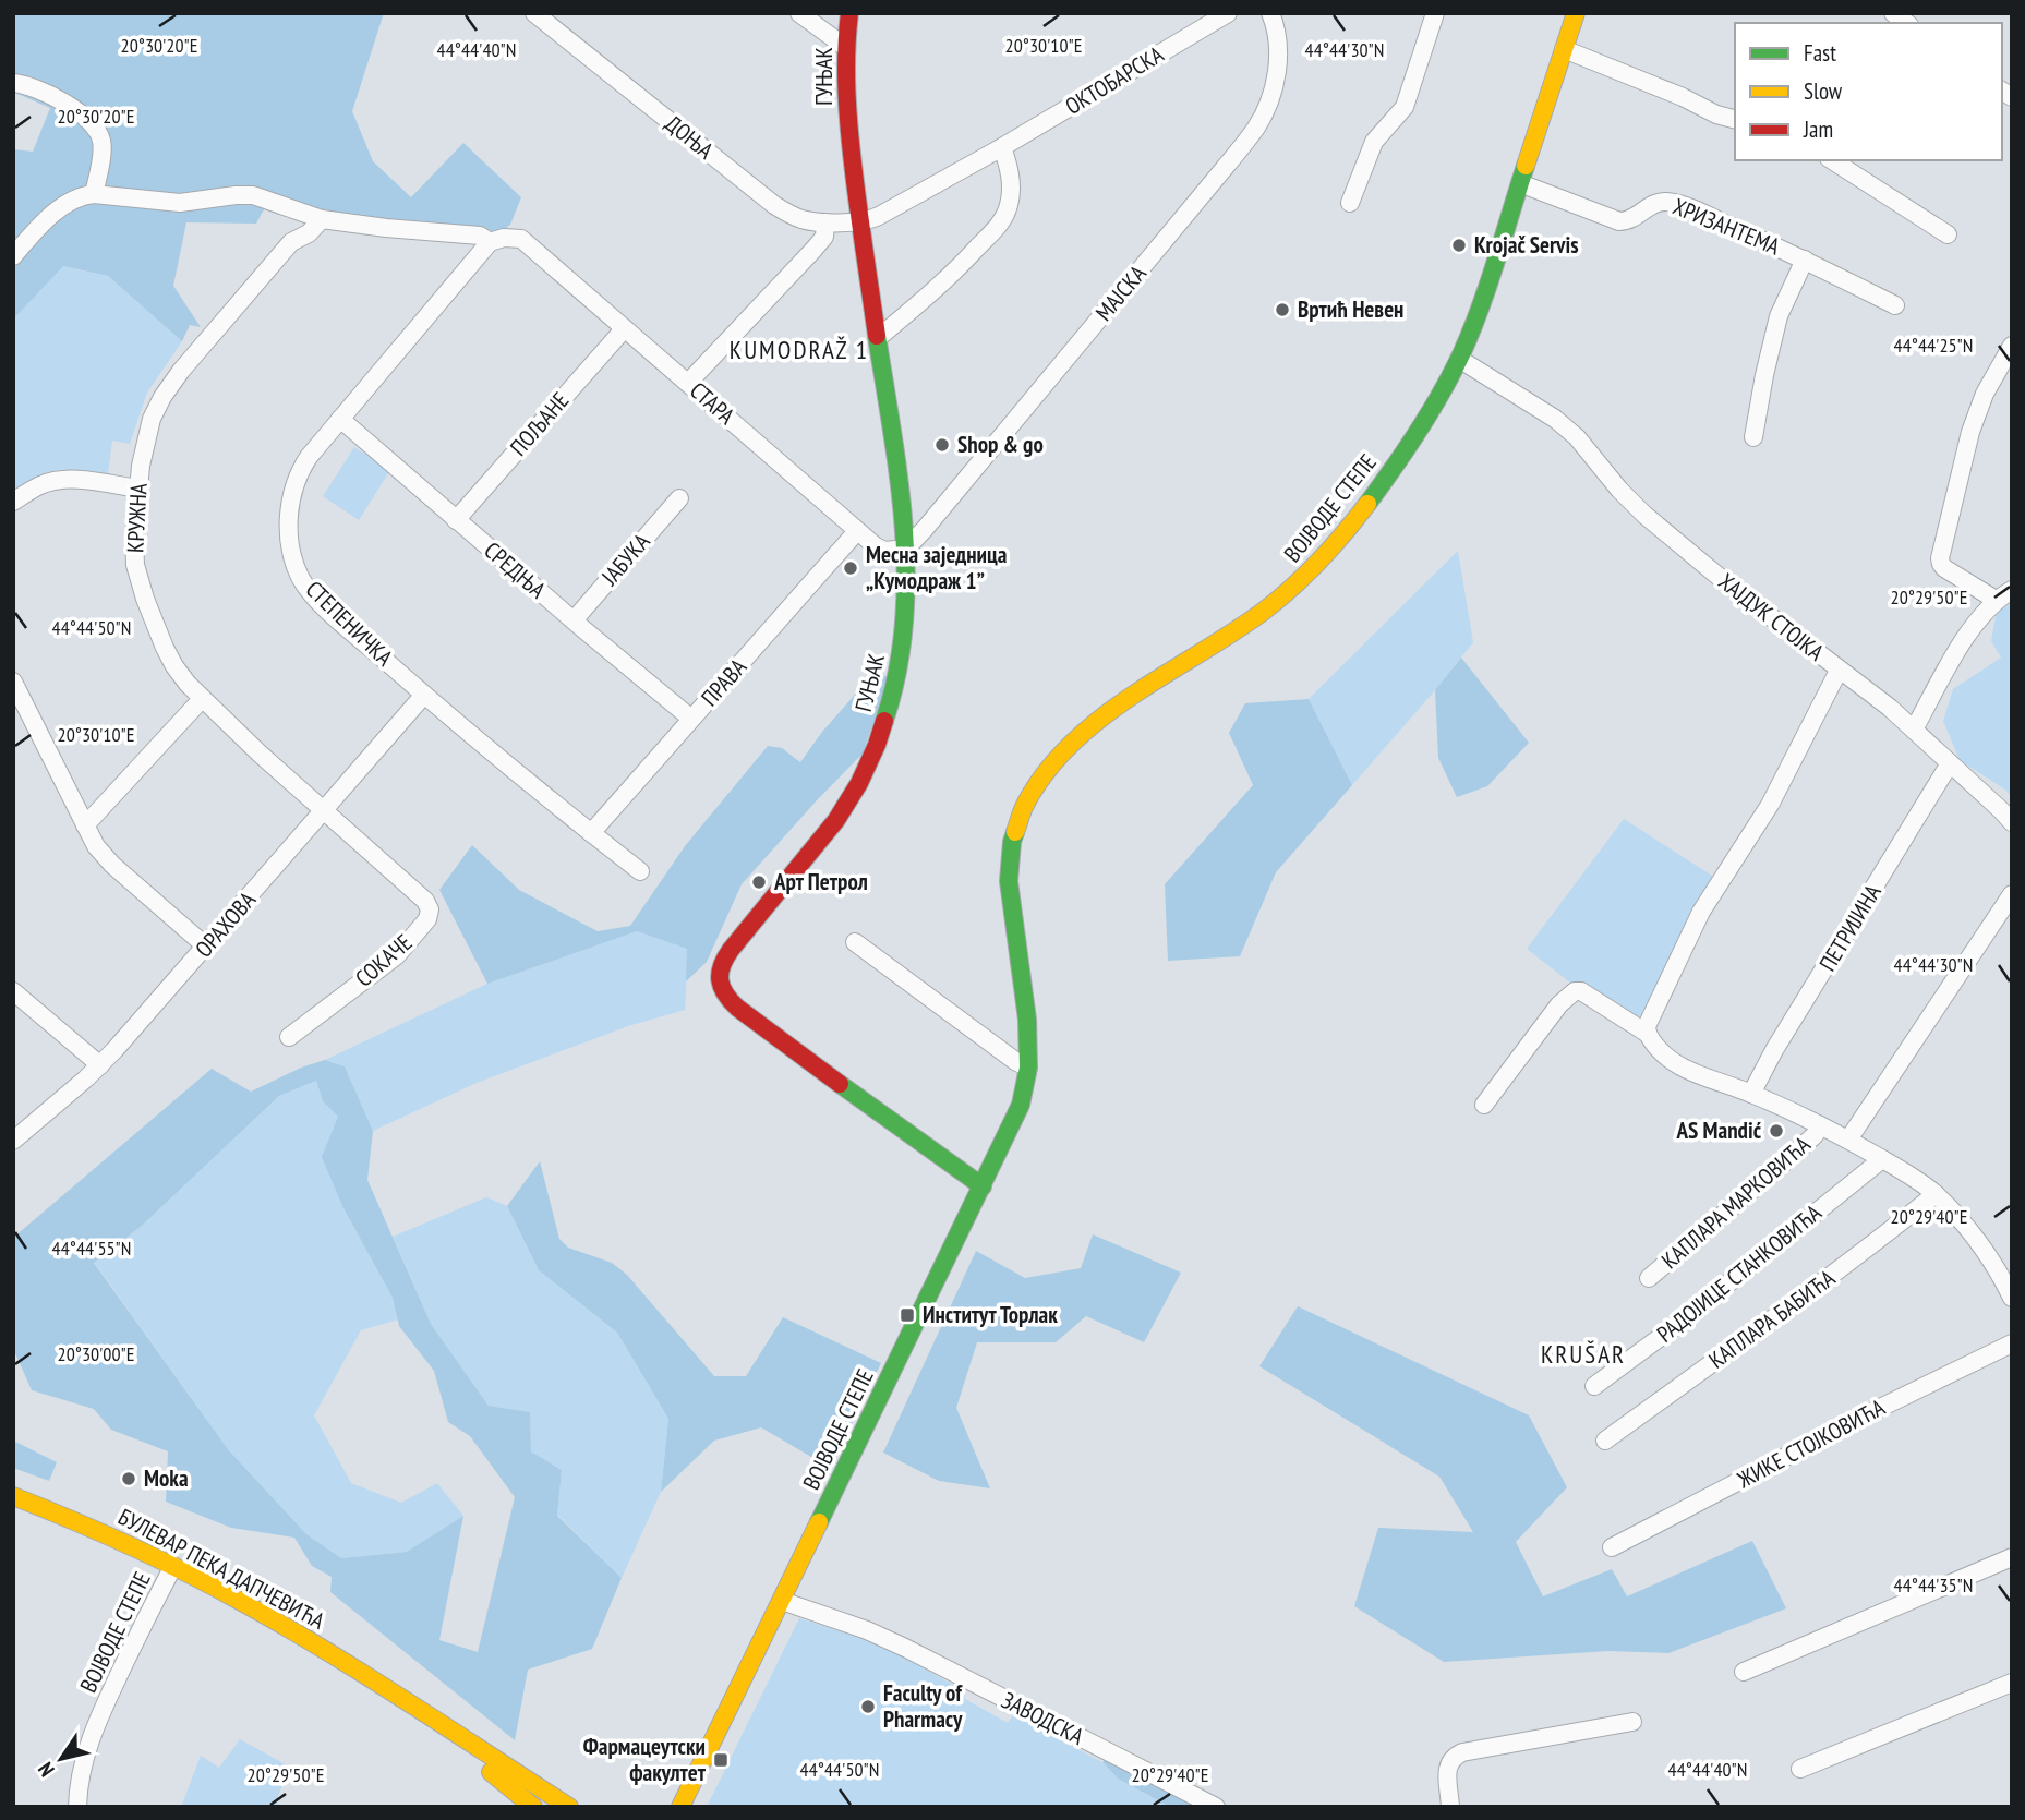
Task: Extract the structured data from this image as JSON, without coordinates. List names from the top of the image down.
{
  "streets": {
    "street": [
      "ГУЊАК",
      "ОКТОБАРСКА",
      "ДОЊА",
      "ХРИЗАНТЕМА",
      "МАЈСКА",
      "СТАРА",
      "ПОЉАНЕ",
      "ВОЈВОДЕ СТЕПЕ",
      "КРУЖНА",
      "ЈАБУКА",
      "СРЕДЊА",
      "ХАЈДУК СТОЈКА",
      "СТЕПЕНИЧКА",
      "ПРАВА",
      "ОРАХОВА",
      "ПЕТРИЈИНА",
      "СОКАЧЕ",
      "КАПЛАРА МАРКОВИЋА",
      "РАДОЈИЦЕ СТАНКОВИЋА",
      "КАПЛАРА БАБИЋА",
      "ЖИКЕ СТОЈКОВИЋА",
      "БУЛЕВАР ПЕКА ДАПЧЕВИЋА",
      "ЗАВОДСКА"
    ]
  },
  "crossings": [
    ["ГУЊАК", "ОКТОБАРСКА"],
    ["ГУЊАК", "ДОЊА"],
    ["ГУЊАК", "МАЈСКА"],
    ["ГУЊАК", "СТАРА"],
    ["ГУЊАК", "ВОЈВОДЕ СТЕПЕ"],
    ["ОКТОБАРСКА", "ДОЊА"],
    ["ХРИЗАНТЕМА", "ВОЈВОДЕ СТЕПЕ"],
    ["МАЈСКА", "СТАРА"],
    ["СТАРА", "ПОЉАНЕ"],
    ["СТАРА", "СТЕПЕНИЧКА"],
    ["СТАРА", "ПРАВА"],
    ["ПОЉАНЕ", "СРЕДЊА"],
    ["ВОЈВОДЕ СТЕПЕ", "ХАЈДУК СТОЈКА"],
    ["ВОЈВОДЕ СТЕПЕ", "БУЛЕВАР ПЕКА ДАПЧЕВИЋА"],
    ["ВОЈВОДЕ СТЕПЕ", "ЗАВОДСКА"],
    ["КРУЖНА", "ОРАХОВА"],
    ["КРУЖНА", "СОКАЧЕ"],
    ["ЈАБУКА", "СРЕДЊА"],
    ["СРЕДЊА", "СТЕПЕНИЧКА"],
    ["СРЕДЊА", "ПРАВА"],
    ["СТЕПЕНИЧКА", "ПРАВА"],
    ["СТЕПЕНИЧКА", "ОРАХОВА"],
    ["ОРАХОВА", "СОКАЧЕ"]
  ],
  "districts": ["KUMODRAŽ 1", "KRUŠAR"],
  "places": {
    "other": [
      "Krojač Servis",
      "Вртић Невен",
      "Shop & go",
      "Месна заједница „Кумодраж 1”",
      "Арт Петрол",
      "AS Mandić",
      "Moka",
      "Faculty of Pharmacy"
    ],
    "transit": ["Институт Торлак", "Фармацеутски факултет"]
  },
  "legend": ["Fast", "Slow", "Jam"],
  "north": "bottom left",
  "coordinates": [
    "20°30'20\"E",
    "20°30'10\"E",
    "44°44'40\"N",
    "44°44'30\"N",
    "44°44'25\"N",
    "20°29'50\"E",
    "44°44'50\"N",
    "20°29'40\"E",
    "44°44'55\"N",
    "20°30'00\"E",
    "44°44'35\"N"
  ]
}
